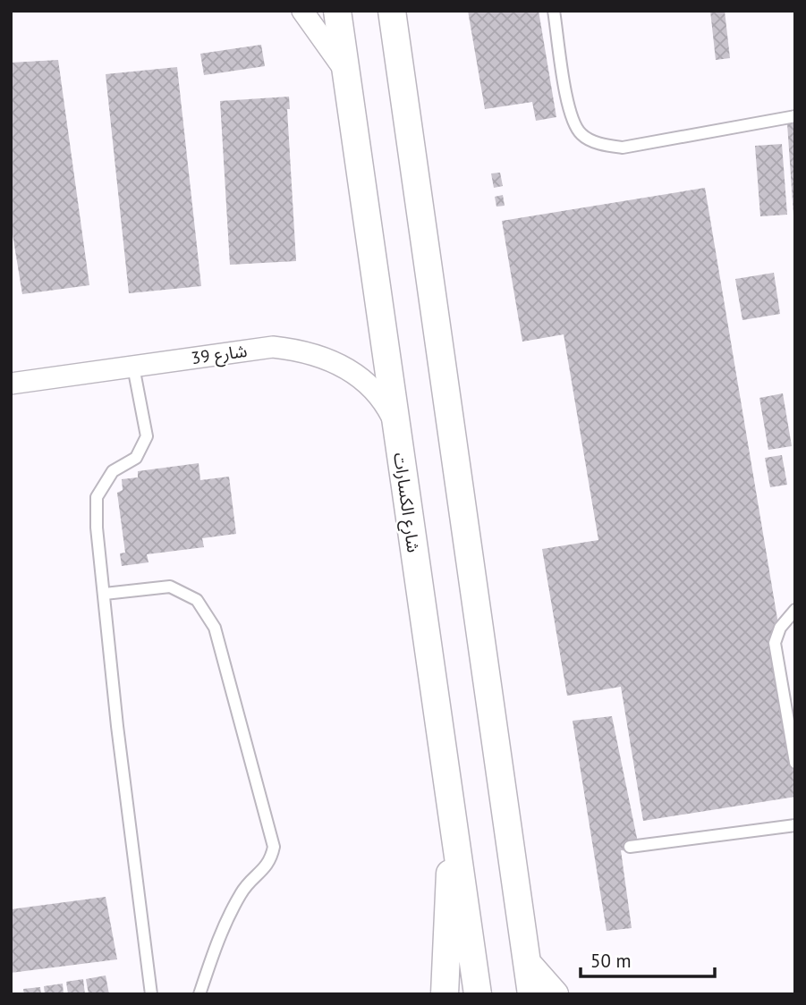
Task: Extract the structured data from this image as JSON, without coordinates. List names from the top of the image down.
{
  "streets": {
    "street": ["شارع 39", "شارع الكسارات"]
  },
  "crossings": [
    ["شارع 39", "شارع الكسارات"]
  ],
  "scale_bar": "50 m"
}
